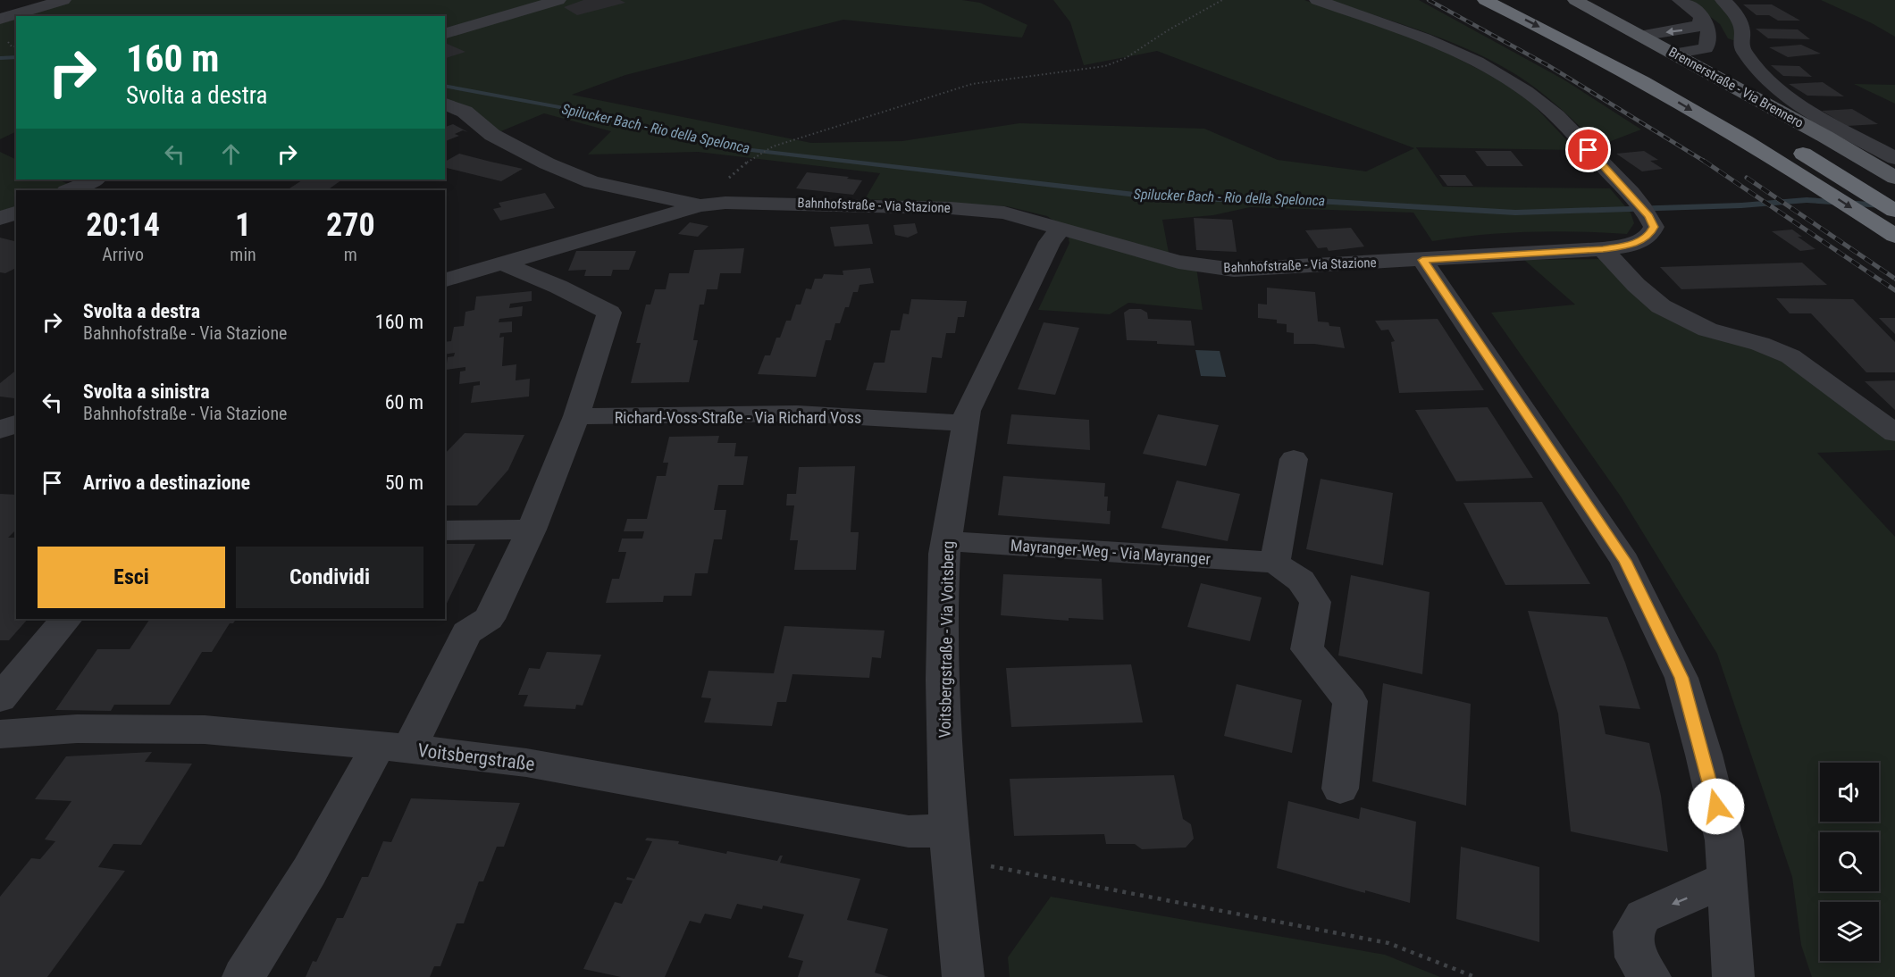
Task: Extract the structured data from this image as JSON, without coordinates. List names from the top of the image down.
{
  "streets": {
    "main road": ["Brennerstraße - Via Brennero"],
    "street": [
      "Bahnhofstraße - Via Stazione",
      "Richard-Voss-Straße - Via Richard Voss",
      "Mayranger-Weg - Via Mayranger",
      "Voitsbergstraße - Via Voitsberg",
      "Voitsbergstraße"
    ]
  },
  "crossings": [
    ["Bahnhofstraße - Via Stazione", "Voitsbergstraße - Via Voitsberg"],
    ["Richard-Voss-Straße - Via Richard Voss", "Voitsbergstraße - Via Voitsberg"],
    ["Mayranger-Weg - Via Mayranger", "Voitsbergstraße - Via Voitsberg"],
    ["Voitsbergstraße - Via Voitsberg", "Voitsbergstraße"]
  ],
  "water": ["Spilucker Bach - Rio della Spelonca"],
  "page": {
    "turn": ["160 m", "Svolta a destra"],
    "eta": [
      "20:14",
      "Arrivo",
      "1",
      "min",
      "270",
      "m"
    ],
    "list": [
      {
        "name": "Svolta a destra",
        "note": "Bahnhofstraße - Via Stazione",
        "value": "160 m"
      },
      {
        "name": "Svolta a sinistra",
        "note": "Bahnhofstraße - Via Stazione",
        "value": "60 m"
      },
      {
        "name": "Arrivo a destinazione",
        "value": "50 m"
      }
    ],
    "buttons": ["Esci", "Condividi"]
  }
}
